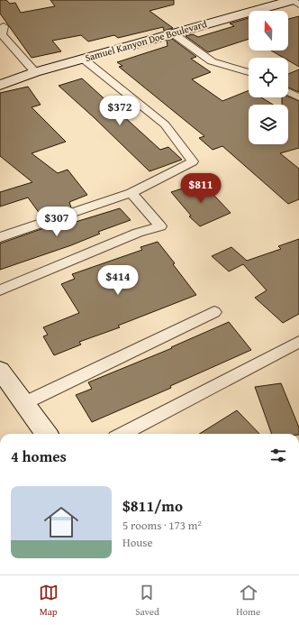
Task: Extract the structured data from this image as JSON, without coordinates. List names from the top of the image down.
{
  "streets": {
    "street": ["Samuel Kanyon Doe Boulevard"]
  },
  "north": "top",
  "page": {
    "price": [
      "$372",
      "$811",
      "$307",
      "$414"
    ],
    "heading": "4 homes",
    "list": [
      {
        "name": "$811/mo",
        "note": "5 rooms · 173 m² · House"
      }
    ],
    "tabs": ["Map", "Saved", "Home"]
  }
}
